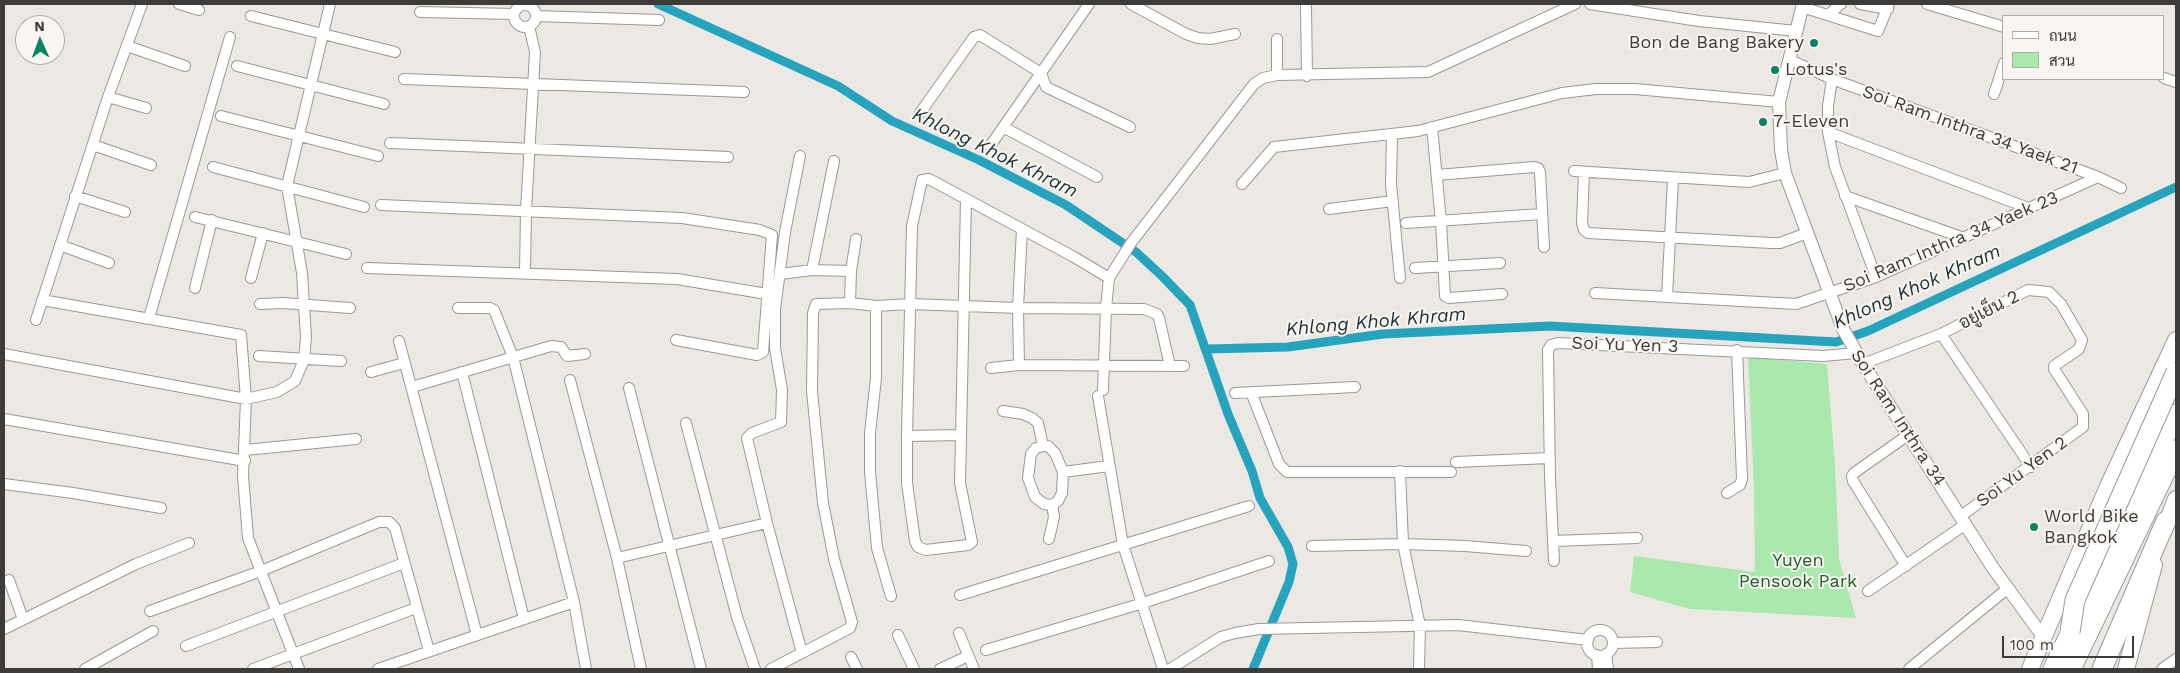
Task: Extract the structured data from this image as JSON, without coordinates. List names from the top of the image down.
{
  "streets": {
    "street": [
      "Soi Ram Inthra 34 Yaek 21",
      "Soi Ram Inthra 34 Yaek 23",
      "อยู่เย็น 2",
      "Soi Yu Yen 3",
      "Soi Ram Inthra 34",
      "Soi Yu Yen 2"
    ]
  },
  "crossings": [
    ["Soi Ram Inthra 34 Yaek 21", "Soi Ram Inthra 34 Yaek 23"],
    ["Soi Ram Inthra 34 Yaek 21", "Soi Ram Inthra 34"],
    ["Soi Ram Inthra 34 Yaek 23", "Soi Ram Inthra 34"],
    ["อยู่เย็น 2", "Soi Yu Yen 2"],
    ["Soi Yu Yen 3", "Soi Ram Inthra 34"],
    ["Soi Ram Inthra 34", "Soi Yu Yen 2"]
  ],
  "water": ["Khlong Khok Khram"],
  "parks": ["Yuyen Pensook Park"],
  "places": [
    "Bon de Bang Bakery",
    "Lotus's",
    "7-Eleven",
    "World Bike Bangkok"
  ],
  "legend": ["ถนน", "สวน"],
  "scale_bar": "100 m",
  "north": "top"
}
